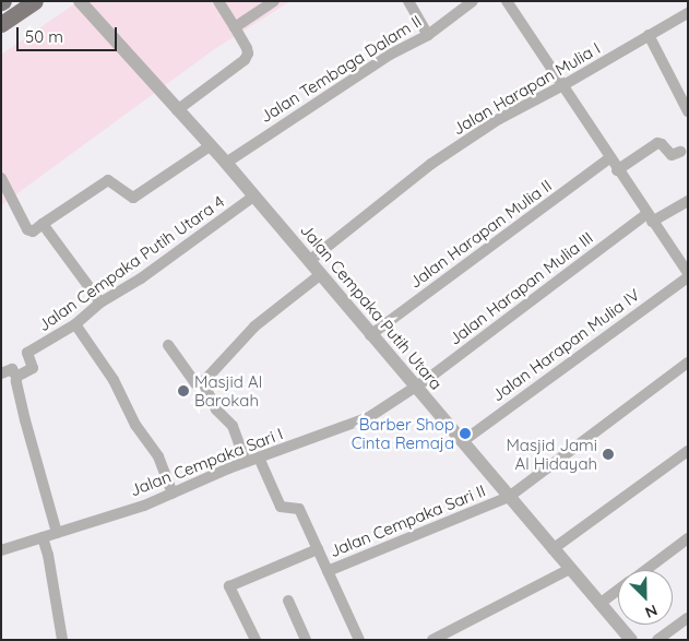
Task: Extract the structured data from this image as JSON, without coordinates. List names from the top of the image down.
{
  "streets": {
    "street": [
      "Jalan Tembaga Dalam II",
      "Jalan Harapan Mulia I",
      "Jalan Harapan Mulia II",
      "Jalan Cempaka Putih Utara 4",
      "Jalan Harapan Mulia III",
      "Jalan Cempaka Putih Utara",
      "Jalan Harapan Mulia IV",
      "Jalan Cempaka Sari I",
      "Jalan Cempaka Sari II"
    ]
  },
  "crossings": [
    ["Jalan Tembaga Dalam II", "Jalan Cempaka Putih Utara"],
    ["Jalan Harapan Mulia I", "Jalan Cempaka Putih Utara"],
    ["Jalan Harapan Mulia II", "Jalan Cempaka Putih Utara"],
    ["Jalan Cempaka Putih Utara 4", "Jalan Cempaka Putih Utara"],
    ["Jalan Harapan Mulia III", "Jalan Cempaka Putih Utara"],
    ["Jalan Harapan Mulia III", "Jalan Cempaka Sari I"],
    ["Jalan Cempaka Putih Utara", "Jalan Harapan Mulia IV"],
    ["Jalan Cempaka Putih Utara", "Jalan Cempaka Sari I"],
    ["Jalan Cempaka Putih Utara", "Jalan Cempaka Sari II"]
  ],
  "places": ["Masjid Al Barokah", "Barber Shop Cinta Remaja", "Masjid Jami Al Hidayah"],
  "scale_bar": "50 m",
  "north": "bottom right"
}
